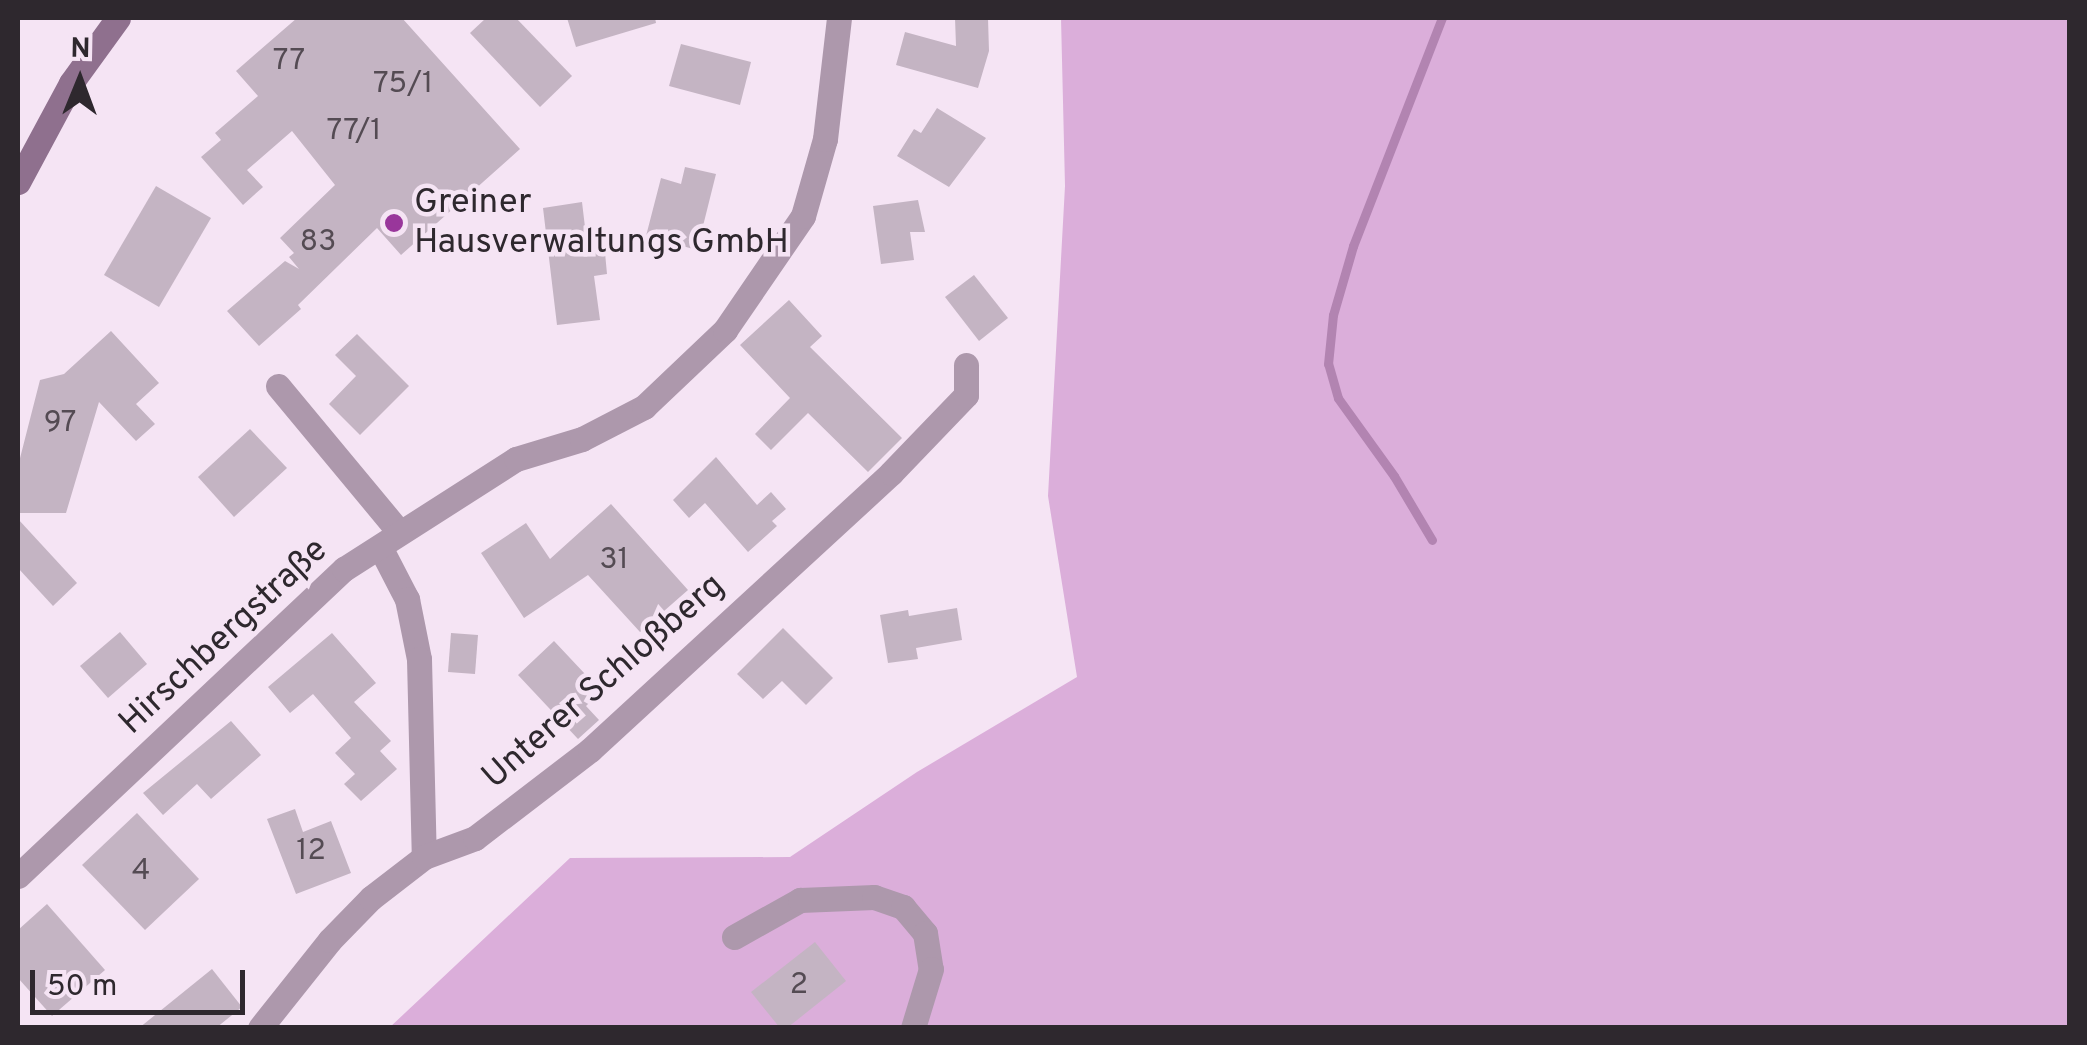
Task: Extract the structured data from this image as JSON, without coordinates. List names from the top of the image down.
{
  "streets": {
    "street": ["Hirschbergstraße", "Unterer Schloßberg"]
  },
  "crossings": [
    ["Hirschbergstraße", "Unterer Schloßberg"]
  ],
  "places": ["Greiner Hausverwaltungs GmbH"],
  "house_numbers": [
    "77",
    "75/1",
    "77/1",
    "83",
    "97",
    "31",
    "12",
    "4",
    "2"
  ],
  "scale_bar": "50 m",
  "north": "top"
}
